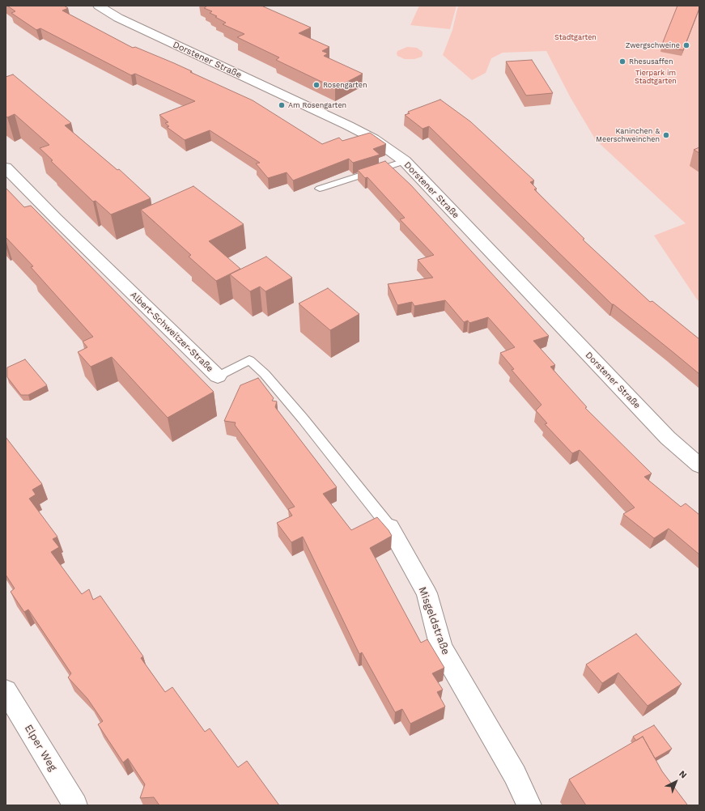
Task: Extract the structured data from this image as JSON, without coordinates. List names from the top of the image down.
{
  "streets": {
    "main road": [
      "Dorstener Straße",
      "Albert-Schweitzer-Straße",
      "Misgeldstraße",
      "Elper Weg"
    ]
  },
  "crossings": [
    ["Albert-Schweitzer-Straße", "Misgeldstraße"]
  ],
  "parks": ["Stadtgarten", "Tierpark im Stadtgarten"],
  "places": [
    "Zwergschweine",
    "Rhesusaffen",
    "Rosengarten",
    "Am Rosengarten",
    "Kaninchen & Meerschweinchen"
  ],
  "north": "top right"
}
